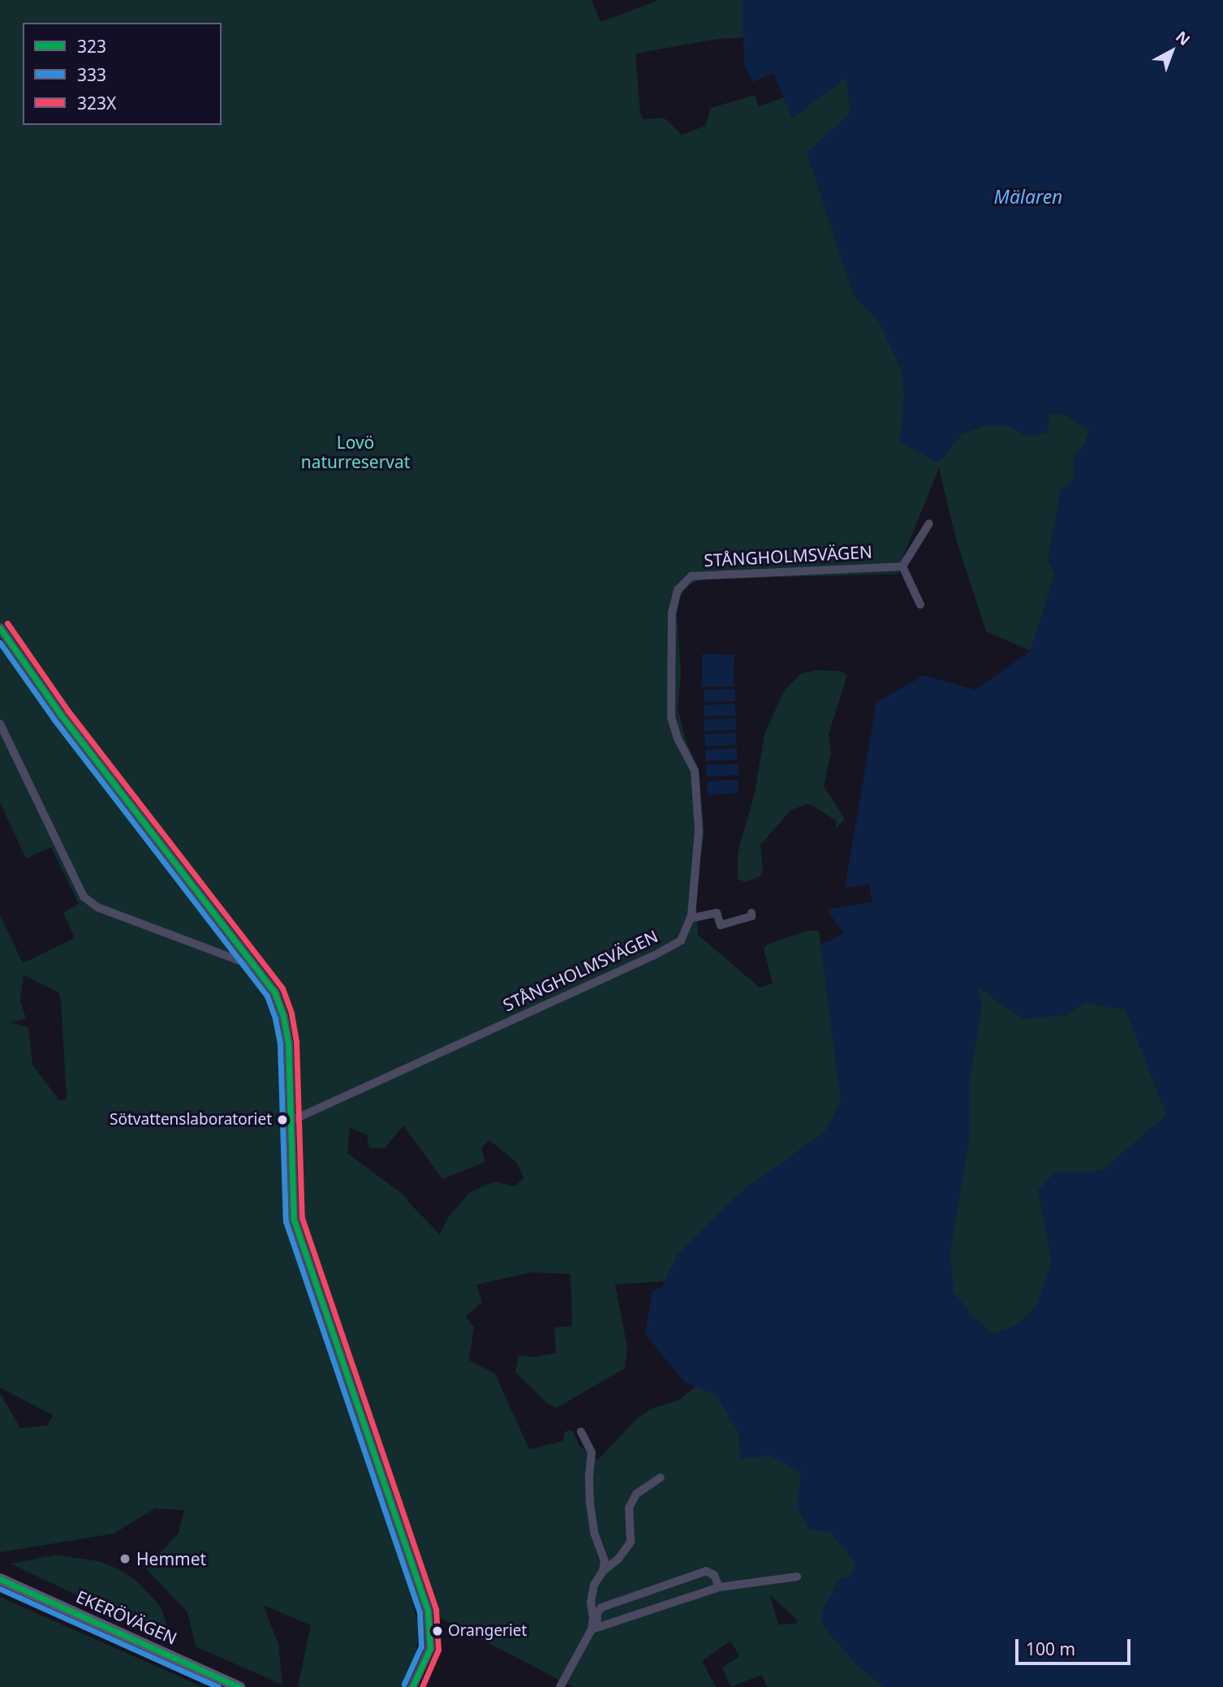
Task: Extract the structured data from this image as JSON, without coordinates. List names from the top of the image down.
{
  "streets": {
    "main road": ["EKERÖVÄGEN"],
    "street": ["STÅNGHOLMSVÄGEN"]
  },
  "water": ["Mälaren"],
  "parks": ["Lovö naturreservat"],
  "places": ["Sötvattenslaboratoriet", "Hemmet", "Orangeriet"],
  "lines": ["transit line 323X", "transit line 323", "transit line 333"],
  "legend": ["323", "333", "323X"],
  "scale_bar": "100 m",
  "north": "top right"
}
